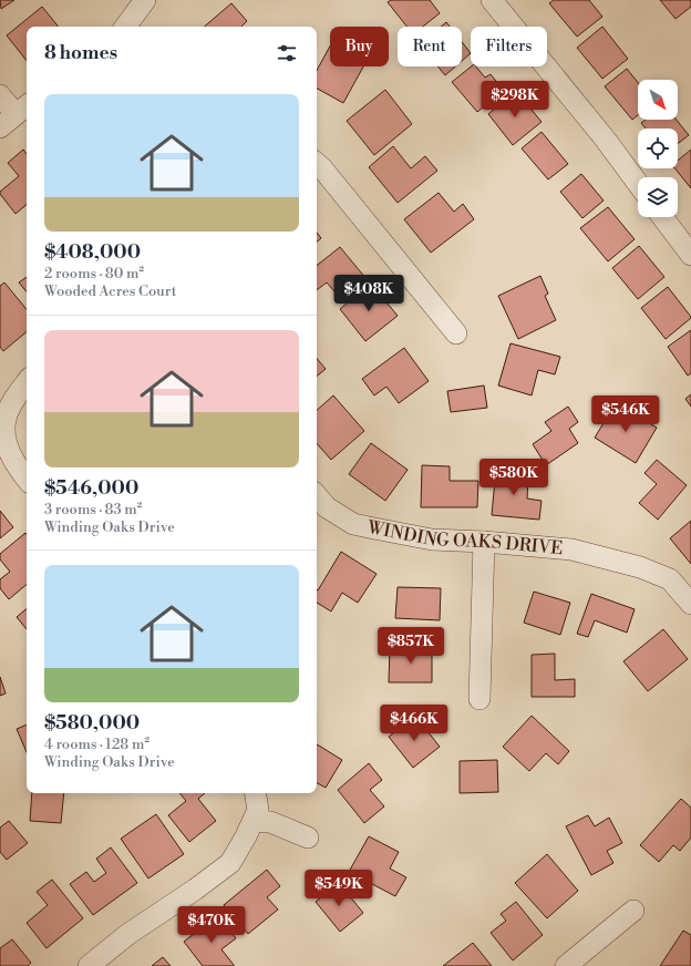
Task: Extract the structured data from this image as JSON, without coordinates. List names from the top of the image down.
{
  "streets": {
    "street": ["WINDING OAKS DRIVE"]
  },
  "north": "bottom right",
  "page": {
    "chip": ["Buy", "Rent", "Filters"],
    "heading": "8 homes",
    "list": [
      {
        "name": "$408,000",
        "note": "2 rooms · 80 m² · Wooded Acres Court"
      },
      {
        "name": "$546,000",
        "note": "3 rooms · 83 m² · Winding Oaks Drive"
      },
      {
        "name": "$580,000",
        "note": "4 rooms · 128 m² · Winding Oaks Drive"
      }
    ],
    "price": [
      "$298K",
      "$408K",
      "$546K",
      "$580K",
      "$857K",
      "$466K",
      "$549K",
      "$470K"
    ]
  }
}
